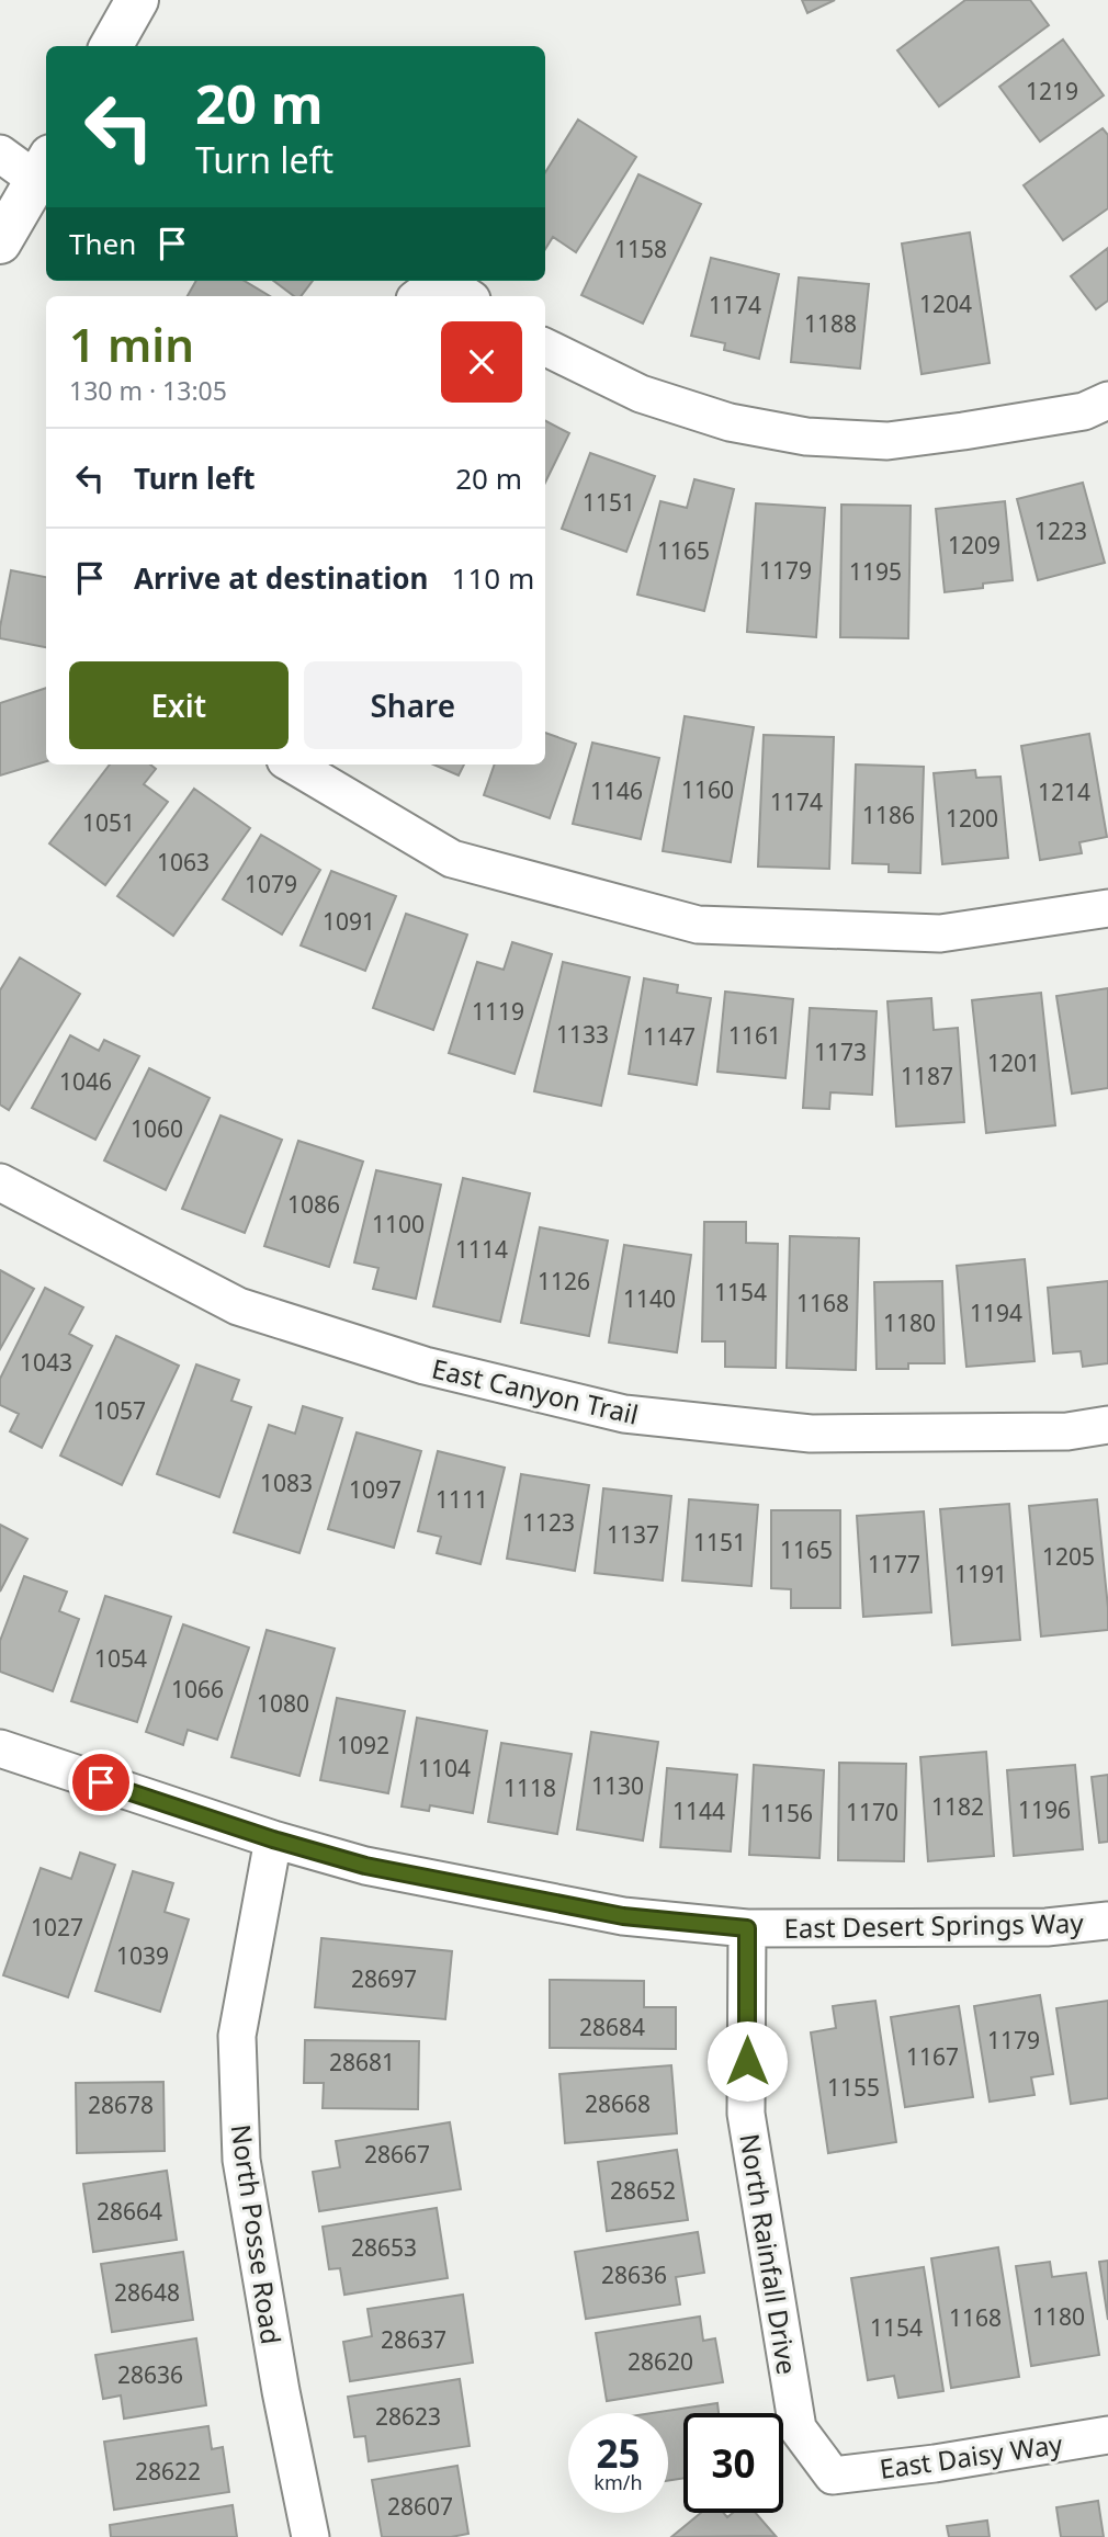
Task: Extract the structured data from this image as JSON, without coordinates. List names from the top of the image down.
{
  "streets": {
    "street": [
      "East Canyon Trail",
      "East Desert Springs Way",
      "North Posse Road",
      "North Rainfall Drive",
      "East Daisy Way"
    ]
  },
  "crossings": [
    ["East Desert Springs Way", "North Posse Road"],
    ["East Desert Springs Way", "North Rainfall Drive"],
    ["North Rainfall Drive", "East Daisy Way"]
  ],
  "house_numbers": [
    "1219",
    "1158",
    "1204",
    "1174",
    "1188",
    "1151",
    "1223",
    "1209",
    "1165",
    "1179",
    "1195",
    "1160",
    "1146",
    "1214",
    "1174",
    "1186",
    "1200",
    "1051",
    "1063",
    "1079",
    "1091",
    "1119",
    "1133",
    "1161",
    "1147",
    "1173",
    "1201",
    "1187",
    "1046",
    "1060",
    "1086",
    "1100",
    "1114",
    "1126",
    "1154",
    "1140",
    "1168",
    "1194",
    "1180",
    "1043",
    "1057",
    "1083",
    "1097",
    "1111",
    "1123",
    "1137",
    "1151",
    "1165",
    "1205",
    "1177",
    "1191",
    "1054",
    "1066",
    "1080",
    "1092",
    "1104",
    "1130",
    "1118",
    "1182",
    "1196",
    "1144",
    "1170",
    "1156",
    "1027",
    "1039",
    "28697",
    "28684",
    "1179",
    "1167",
    "28681",
    "1155",
    "28668",
    "28678",
    "28667",
    "28652",
    "28664",
    "28653",
    "28636",
    "28648",
    "1180",
    "1168",
    "1154",
    "28637",
    "28620",
    "28636",
    "28623",
    "28622",
    "28607"
  ],
  "page": {
    "turn": ["20 m", "Turn left"],
    "then": "Then",
    "heading": ["1 min", "130 m · 13:05"],
    "list": [
      {
        "name": "Turn left",
        "value": "20 m"
      },
      {
        "name": "Arrive at destination",
        "value": "110 m"
      }
    ],
    "buttons": ["Exit", "Share"],
    "speed": "25 km/h",
    "limit": "30"
  }
}
